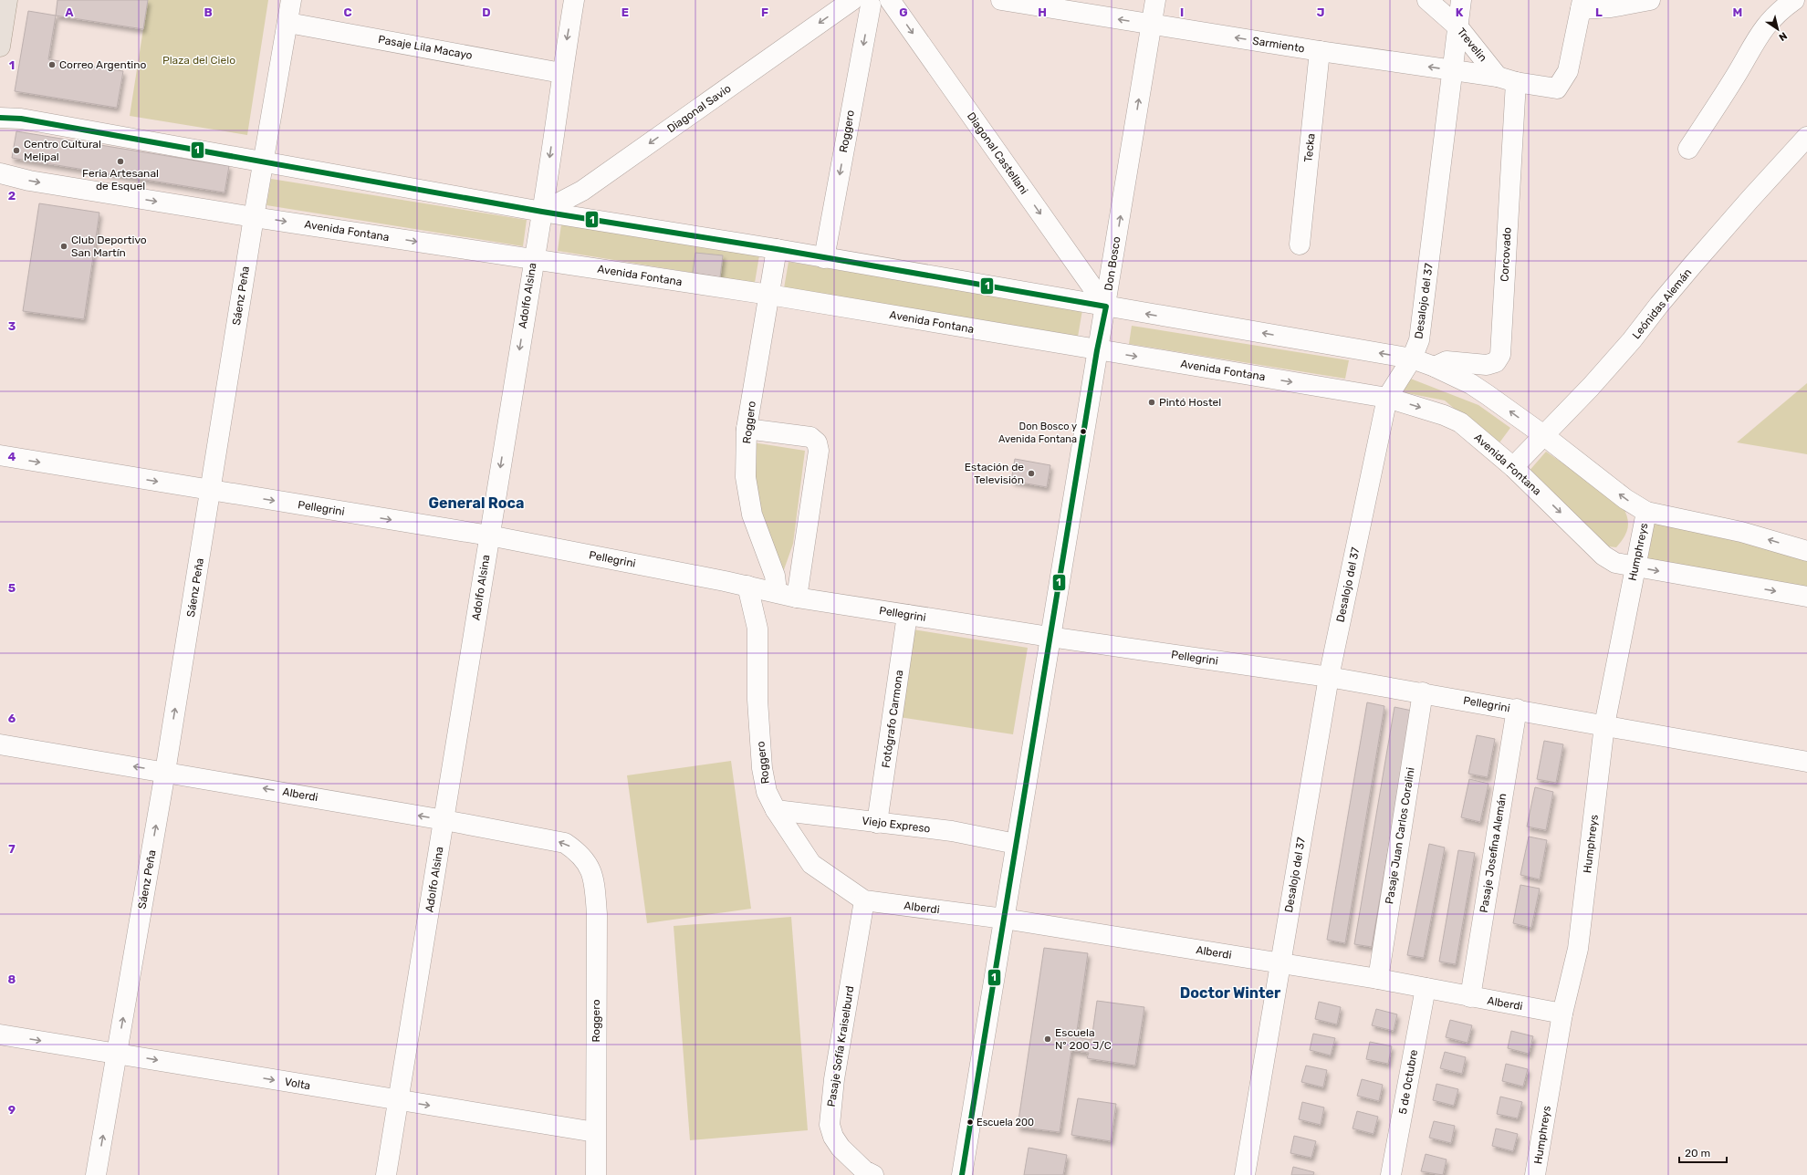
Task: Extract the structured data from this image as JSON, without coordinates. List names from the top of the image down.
{
  "streets": {
    "street": [
      "Sarmiento",
      "Trevelin",
      "Pasaje Lila Macayo",
      "Diagonal Savio",
      "Roggero",
      "Tecka",
      "Diagonal Castellani",
      "Avenida Fontana",
      "Corcovado",
      "Don Bosco",
      "Sáenz Peña",
      "Adolfo Alsina",
      "Desalojo del 37",
      "Leónidas Alemán",
      "Pellegrini",
      "Humphreys",
      "Fotógrafo Carmona",
      "Alberdi",
      "Viejo Expreso",
      "Pasaje Juan Carlos Coralini",
      "Pasaje Josefina Alemán",
      "Pasaje Sofía Kraiselburd",
      "5 de Octubre",
      "Volta"
    ]
  },
  "crossings": [
    ["Sarmiento", "Trevelin"],
    ["Sarmiento", "Tecka"],
    ["Sarmiento", "Corcovado"],
    ["Sarmiento", "Don Bosco"],
    ["Sarmiento", "Desalojo del 37"],
    ["Trevelin", "Corcovado"],
    ["Trevelin", "Desalojo del 37"],
    ["Pasaje Lila Macayo", "Sáenz Peña"],
    ["Pasaje Lila Macayo", "Adolfo Alsina"],
    ["Diagonal Savio", "Roggero"],
    ["Diagonal Savio", "Adolfo Alsina"],
    ["Roggero", "Avenida Fontana"],
    ["Roggero", "Pellegrini"],
    ["Roggero", "Alberdi"],
    ["Roggero", "Viejo Expreso"],
    ["Roggero", "Pasaje Sofía Kraiselburd"],
    ["Roggero", "Volta"],
    ["Diagonal Castellani", "Don Bosco"],
    ["Avenida Fontana", "Don Bosco"],
    ["Avenida Fontana", "Sáenz Peña"],
    ["Avenida Fontana", "Adolfo Alsina"],
    ["Avenida Fontana", "Desalojo del 37"],
    ["Avenida Fontana", "Leónidas Alemán"],
    ["Avenida Fontana", "Humphreys"],
    ["Don Bosco", "Pellegrini"],
    ["Don Bosco", "Alberdi"],
    ["Don Bosco", "Viejo Expreso"],
    ["Sáenz Peña", "Pellegrini"],
    ["Sáenz Peña", "Alberdi"],
    ["Sáenz Peña", "Volta"],
    ["Adolfo Alsina", "Pellegrini"],
    ["Adolfo Alsina", "Alberdi"],
    ["Adolfo Alsina", "Volta"],
    ["Desalojo del 37", "Pellegrini"],
    ["Desalojo del 37", "Alberdi"],
    ["Pellegrini", "Humphreys"],
    ["Pellegrini", "Fotógrafo Carmona"],
    ["Pellegrini", "Pasaje Juan Carlos Coralini"],
    ["Pellegrini", "Pasaje Josefina Alemán"],
    ["Humphreys", "Alberdi"],
    ["Fotógrafo Carmona", "Viejo Expreso"],
    ["Alberdi", "Pasaje Juan Carlos Coralini"],
    ["Alberdi", "Pasaje Josefina Alemán"],
    ["Alberdi", "Pasaje Sofía Kraiselburd"],
    ["Alberdi", "5 de Octubre"]
  ],
  "one_way": [
    "Sarmiento",
    "Diagonal Savio",
    "Diagonal Castellani",
    "Sáenz Peña",
    "Adolfo Alsina",
    "Alberdi",
    "Volta"
  ],
  "districts": ["General Roca", "Doctor Winter"],
  "parks": ["Plaza del Cielo"],
  "places": [
    "Correo Argentino",
    "Centro Cultural Melipal",
    "Feria Artesanal de Esquel",
    "Club Deportivo San Martín",
    "Pintó Hostel",
    "Don Bosco y Avenida Fontana",
    "Estación de Televisión",
    "Escuela Nº 200 J/C",
    "Escuela 200"
  ],
  "lines": ["transit line 1"],
  "scale_bar": "20 m",
  "north": "bottom right",
  "grid": {
    "columns": [
      "A",
      "B",
      "C",
      "D",
      "E",
      "F",
      "G",
      "H",
      "I",
      "J",
      "K",
      "L",
      "M"
    ],
    "rows": [
      "1",
      "2",
      "3",
      "4",
      "5",
      "6",
      "7",
      "8",
      "9"
    ]
  }
}
